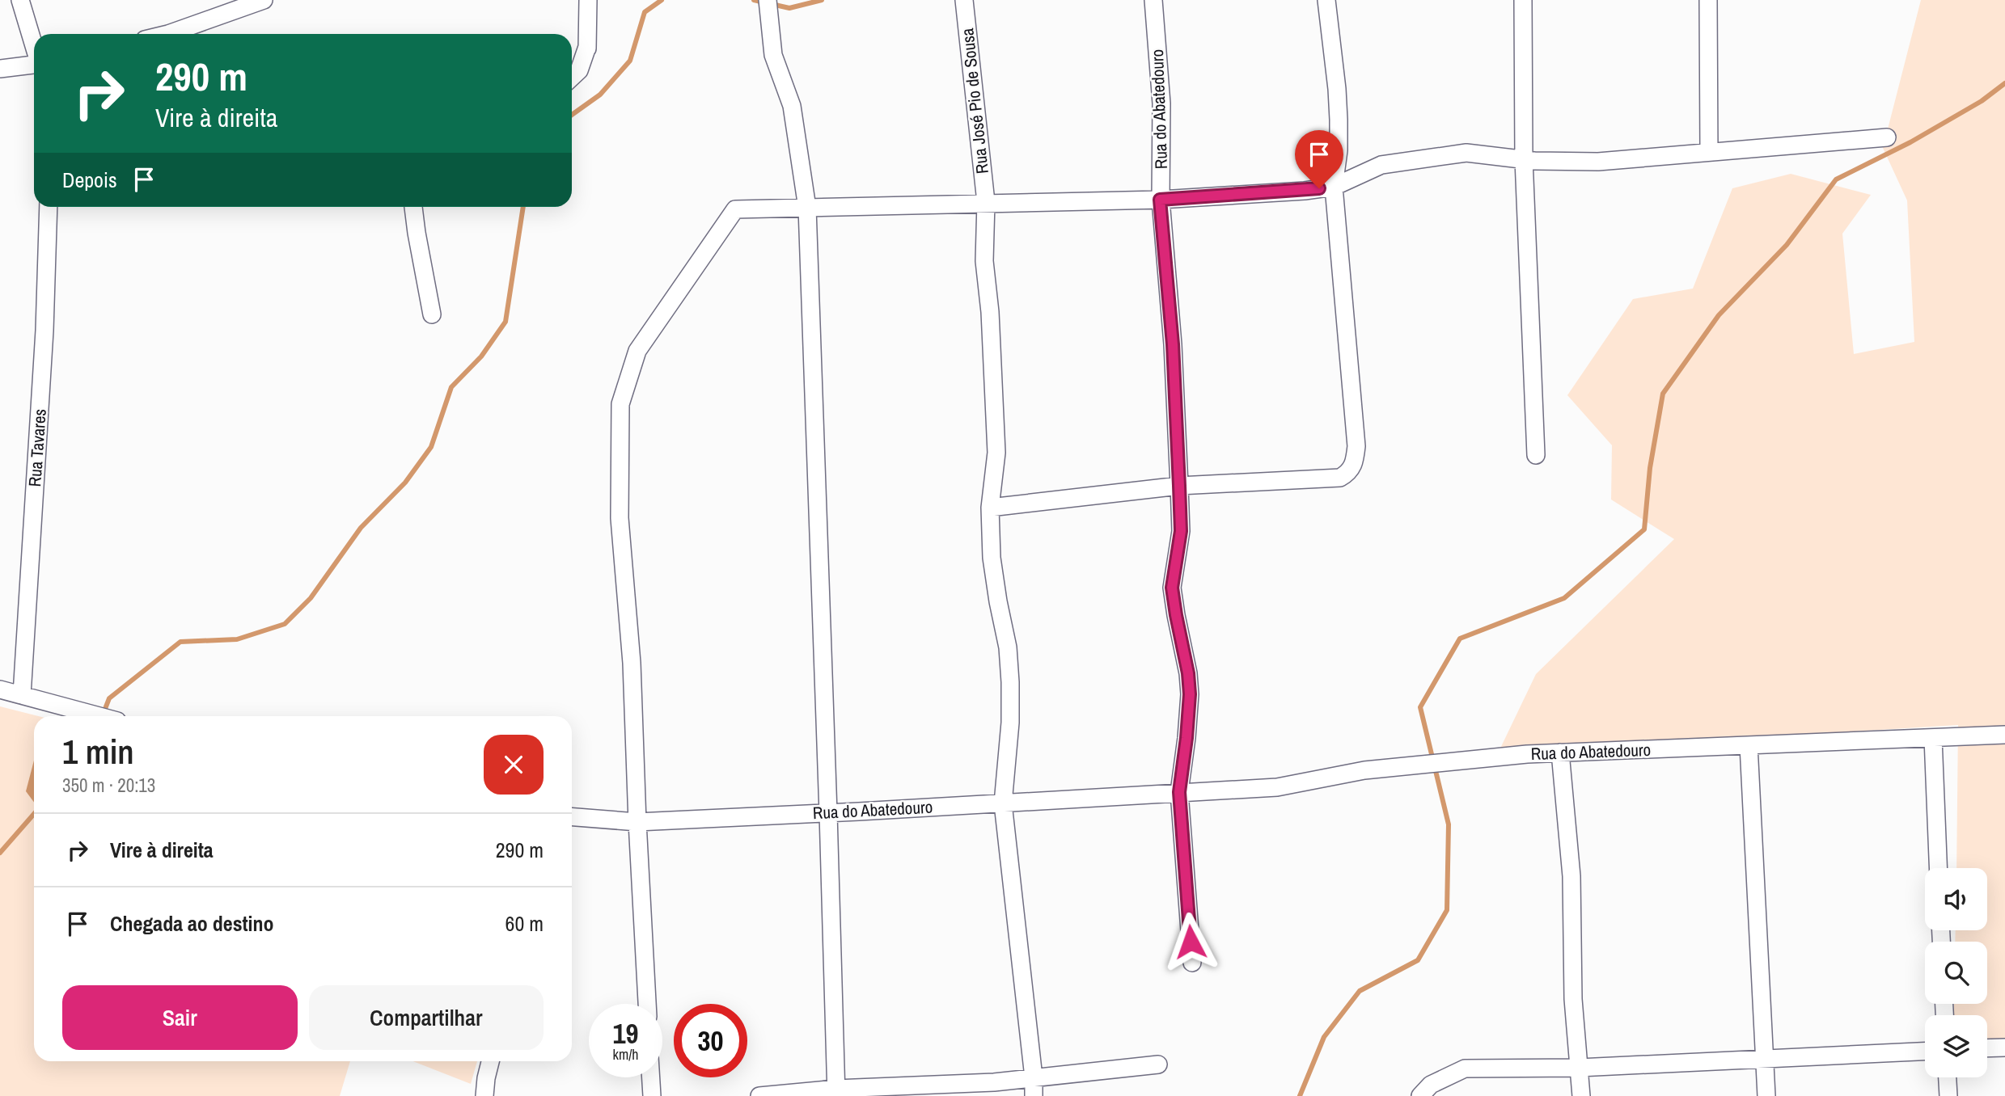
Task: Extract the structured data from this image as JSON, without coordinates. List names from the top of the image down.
{
  "streets": {
    "street": ["Rua José Pio de Sousa", "Rua do Abatedouro", "Rua Tavares"]
  },
  "crossings": [
    ["Rua José Pio de Sousa", "Rua do Abatedouro"]
  ],
  "page": {
    "turn": ["290 m", "Vire à direita"],
    "then": "Depois",
    "heading": ["1 min", "350 m · 20:13"],
    "list": [
      {
        "name": "Vire à direita",
        "value": "290 m"
      },
      {
        "name": "Chegada ao destino",
        "value": "60 m"
      }
    ],
    "buttons": ["Sair", "Compartilhar"],
    "speed": "19 km/h",
    "limit": "30"
  }
}
